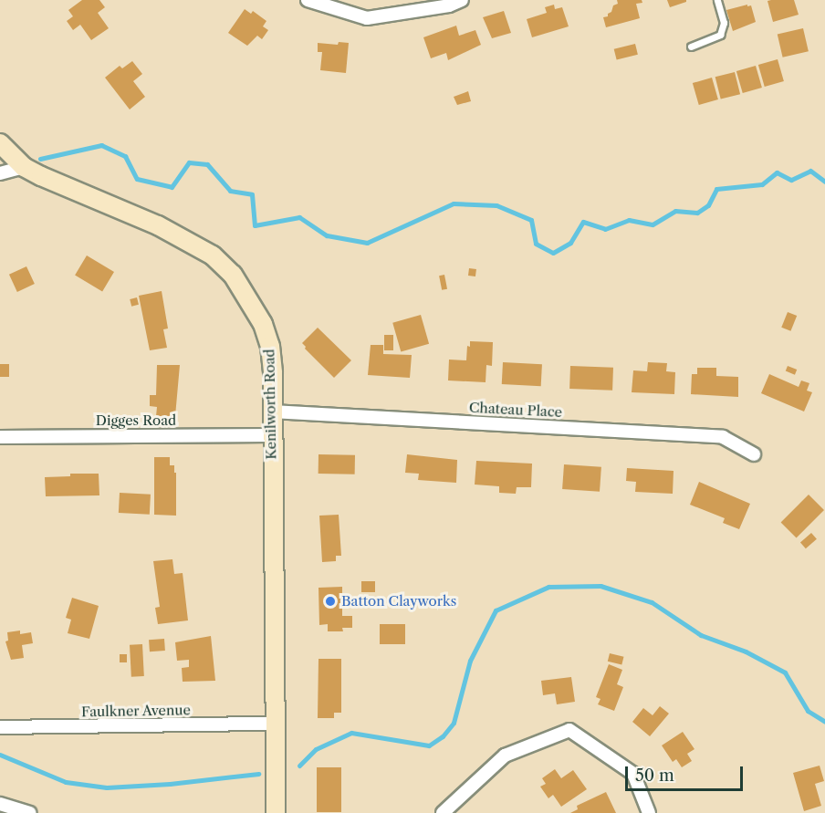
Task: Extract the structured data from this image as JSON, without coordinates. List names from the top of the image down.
{
  "streets": {
    "street": [
      "Kenilworth Road",
      "Chateau Place",
      "Digges Road",
      "Faulkner Avenue"
    ]
  },
  "crossings": [
    ["Kenilworth Road", "Chateau Place"],
    ["Kenilworth Road", "Digges Road"],
    ["Kenilworth Road", "Faulkner Avenue"]
  ],
  "places": ["Batton Clayworks"],
  "scale_bar": "50 m"
}
